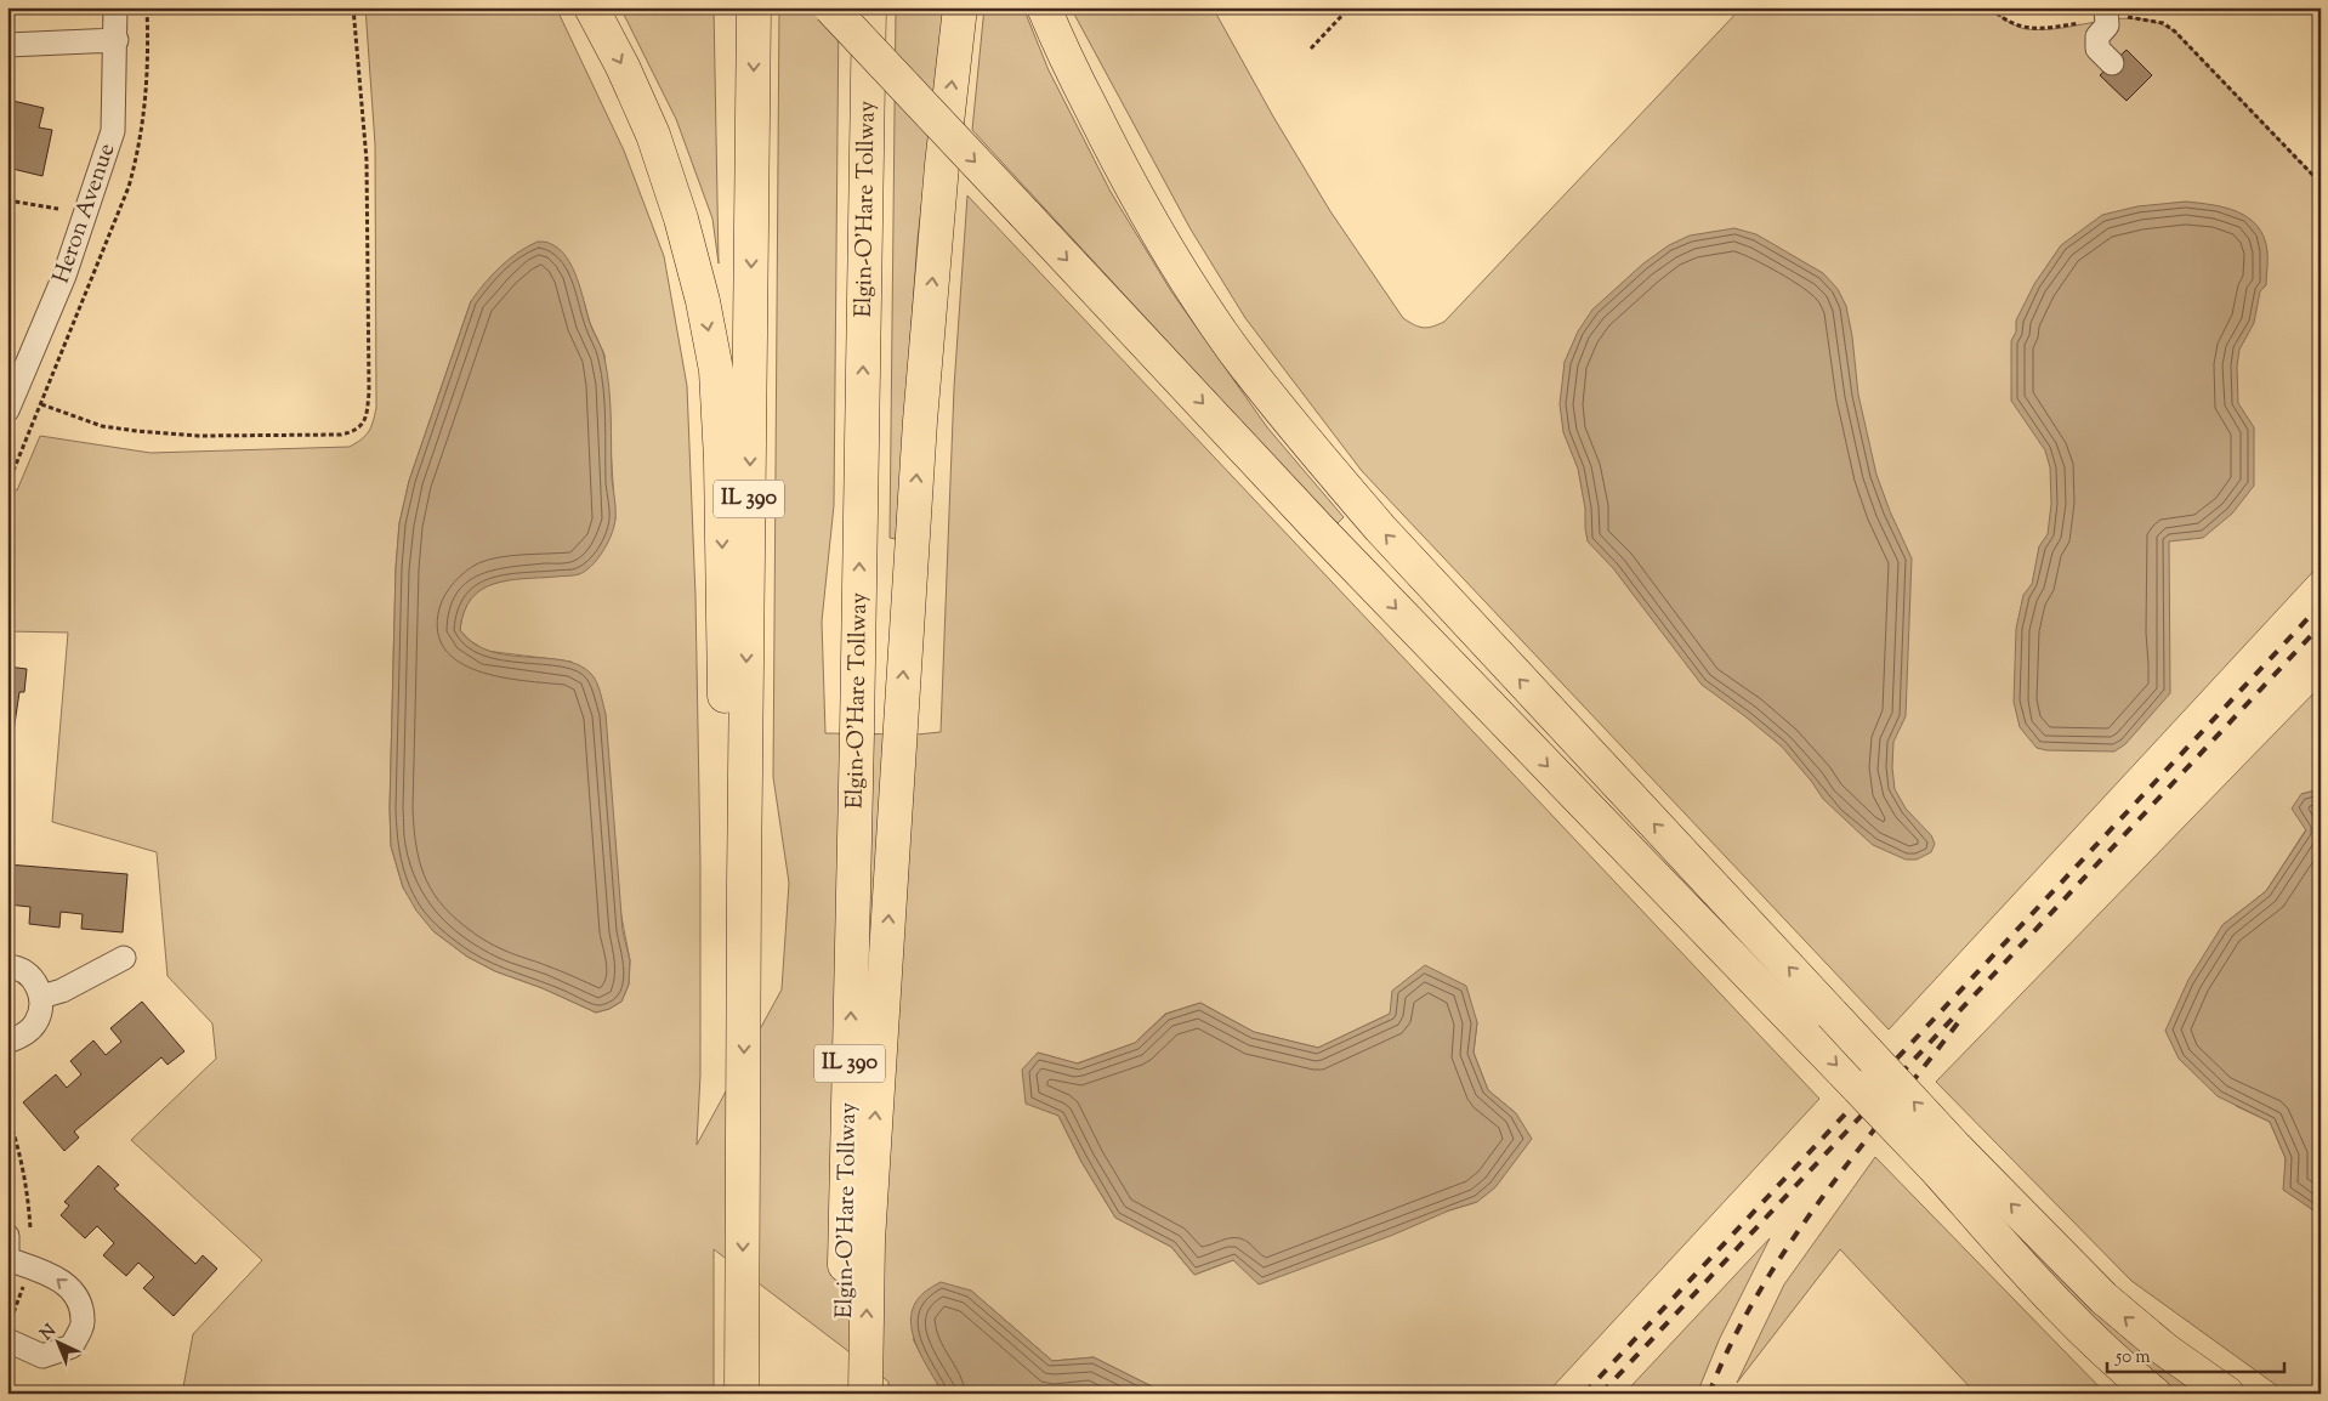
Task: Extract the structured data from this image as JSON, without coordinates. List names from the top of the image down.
{
  "streets": {
    "highway": ["Elgin-O'Hare Tollway", "IL 390"],
    "street": ["Heron Avenue"]
  },
  "scale_bar": "50 m",
  "north": "top left"
}
